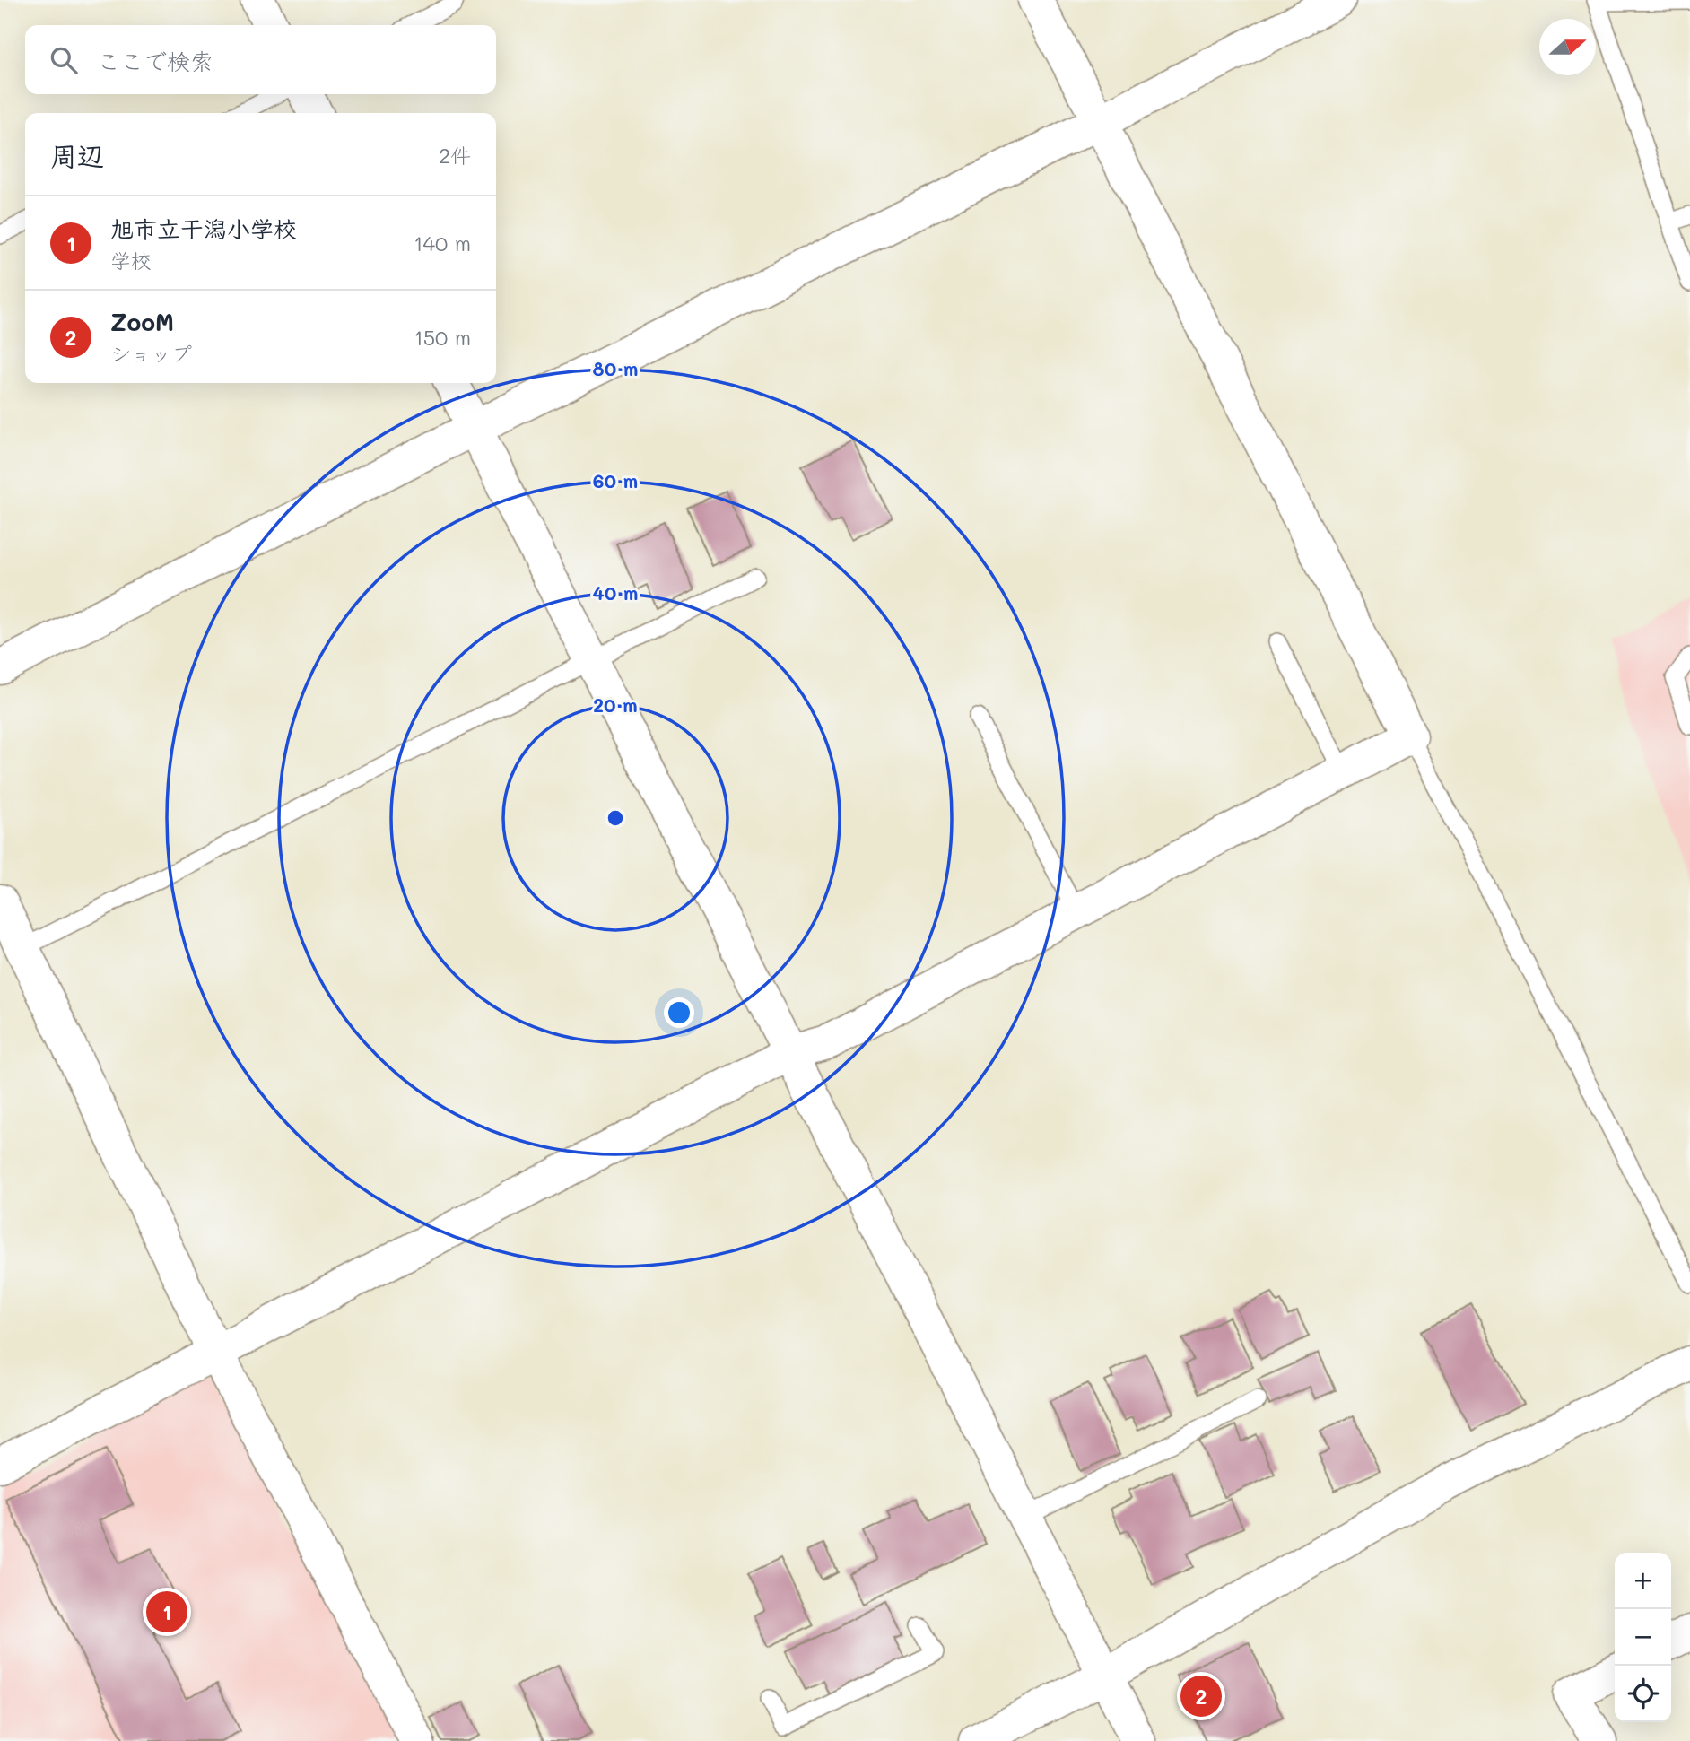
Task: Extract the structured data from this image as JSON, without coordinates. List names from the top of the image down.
{
  "north": "right",
  "page": {
    "search": "ここで検索",
    "heading": ["周辺", "2件"],
    "list": [
      {
        "mark": "1",
        "name": "旭市立干潟小学校",
        "note": "学校",
        "value": "140 m"
      },
      {
        "mark": "2",
        "name": "ZooM",
        "note": "ショップ",
        "value": "150 m"
      }
    ],
    "map_buttons": ["+", "−"],
    "pins": ["1", "2"]
  },
  "rings": [
    "80 m",
    "60 m",
    "40 m",
    "20 m"
  ]
}
